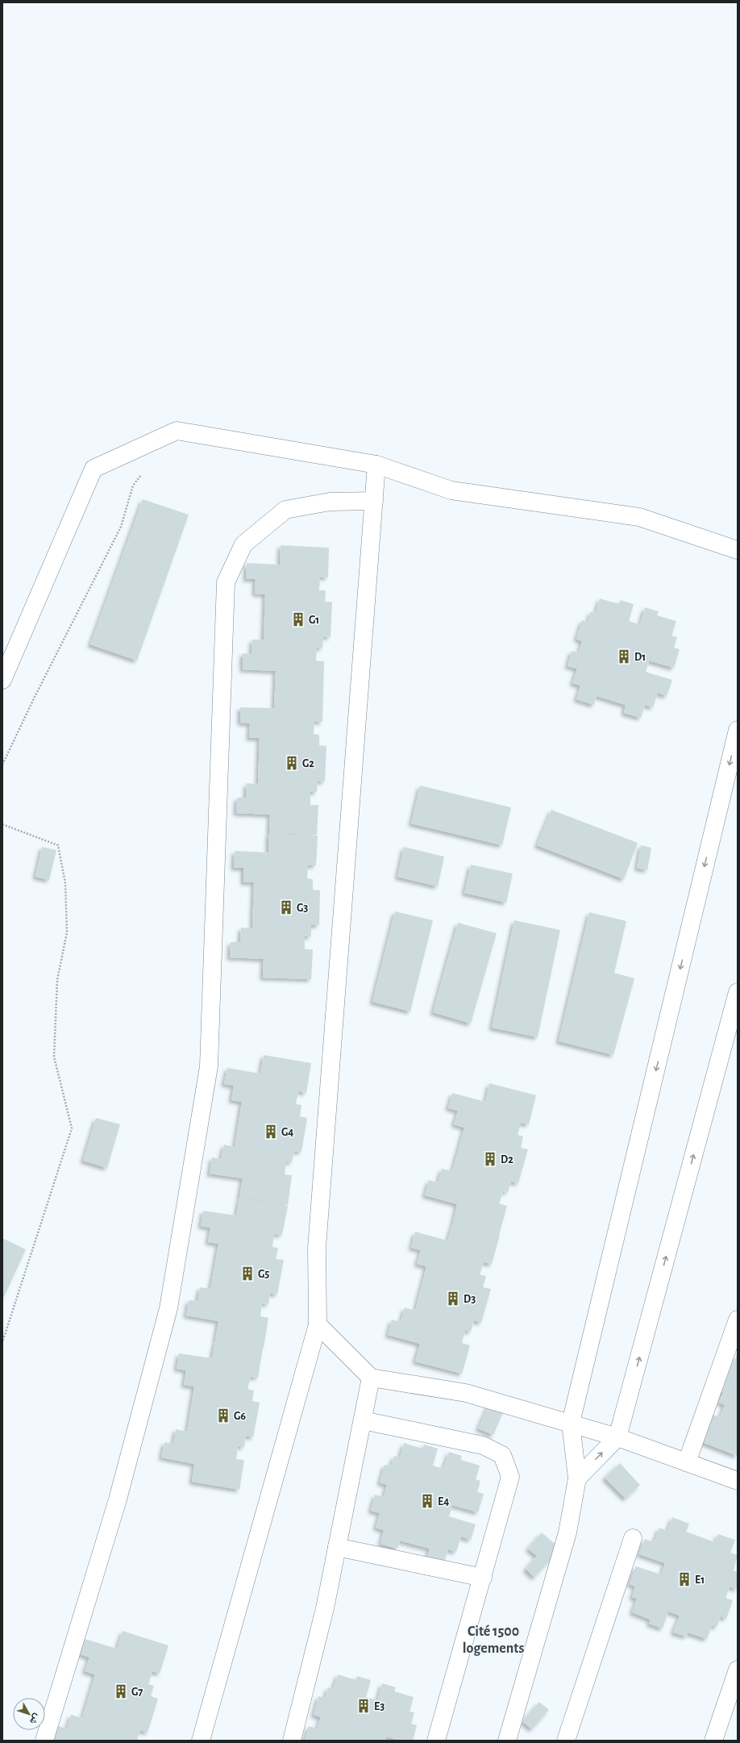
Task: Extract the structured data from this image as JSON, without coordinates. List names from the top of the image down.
{
  "districts": ["Cité 1500 logements"],
  "places": {
    "building": [
      "G1",
      "D1",
      "G2",
      "G3",
      "G4",
      "D2",
      "G5",
      "D3",
      "G6",
      "E4",
      "E1",
      "G7",
      "E3"
    ]
  },
  "north": "bottom right"
}
